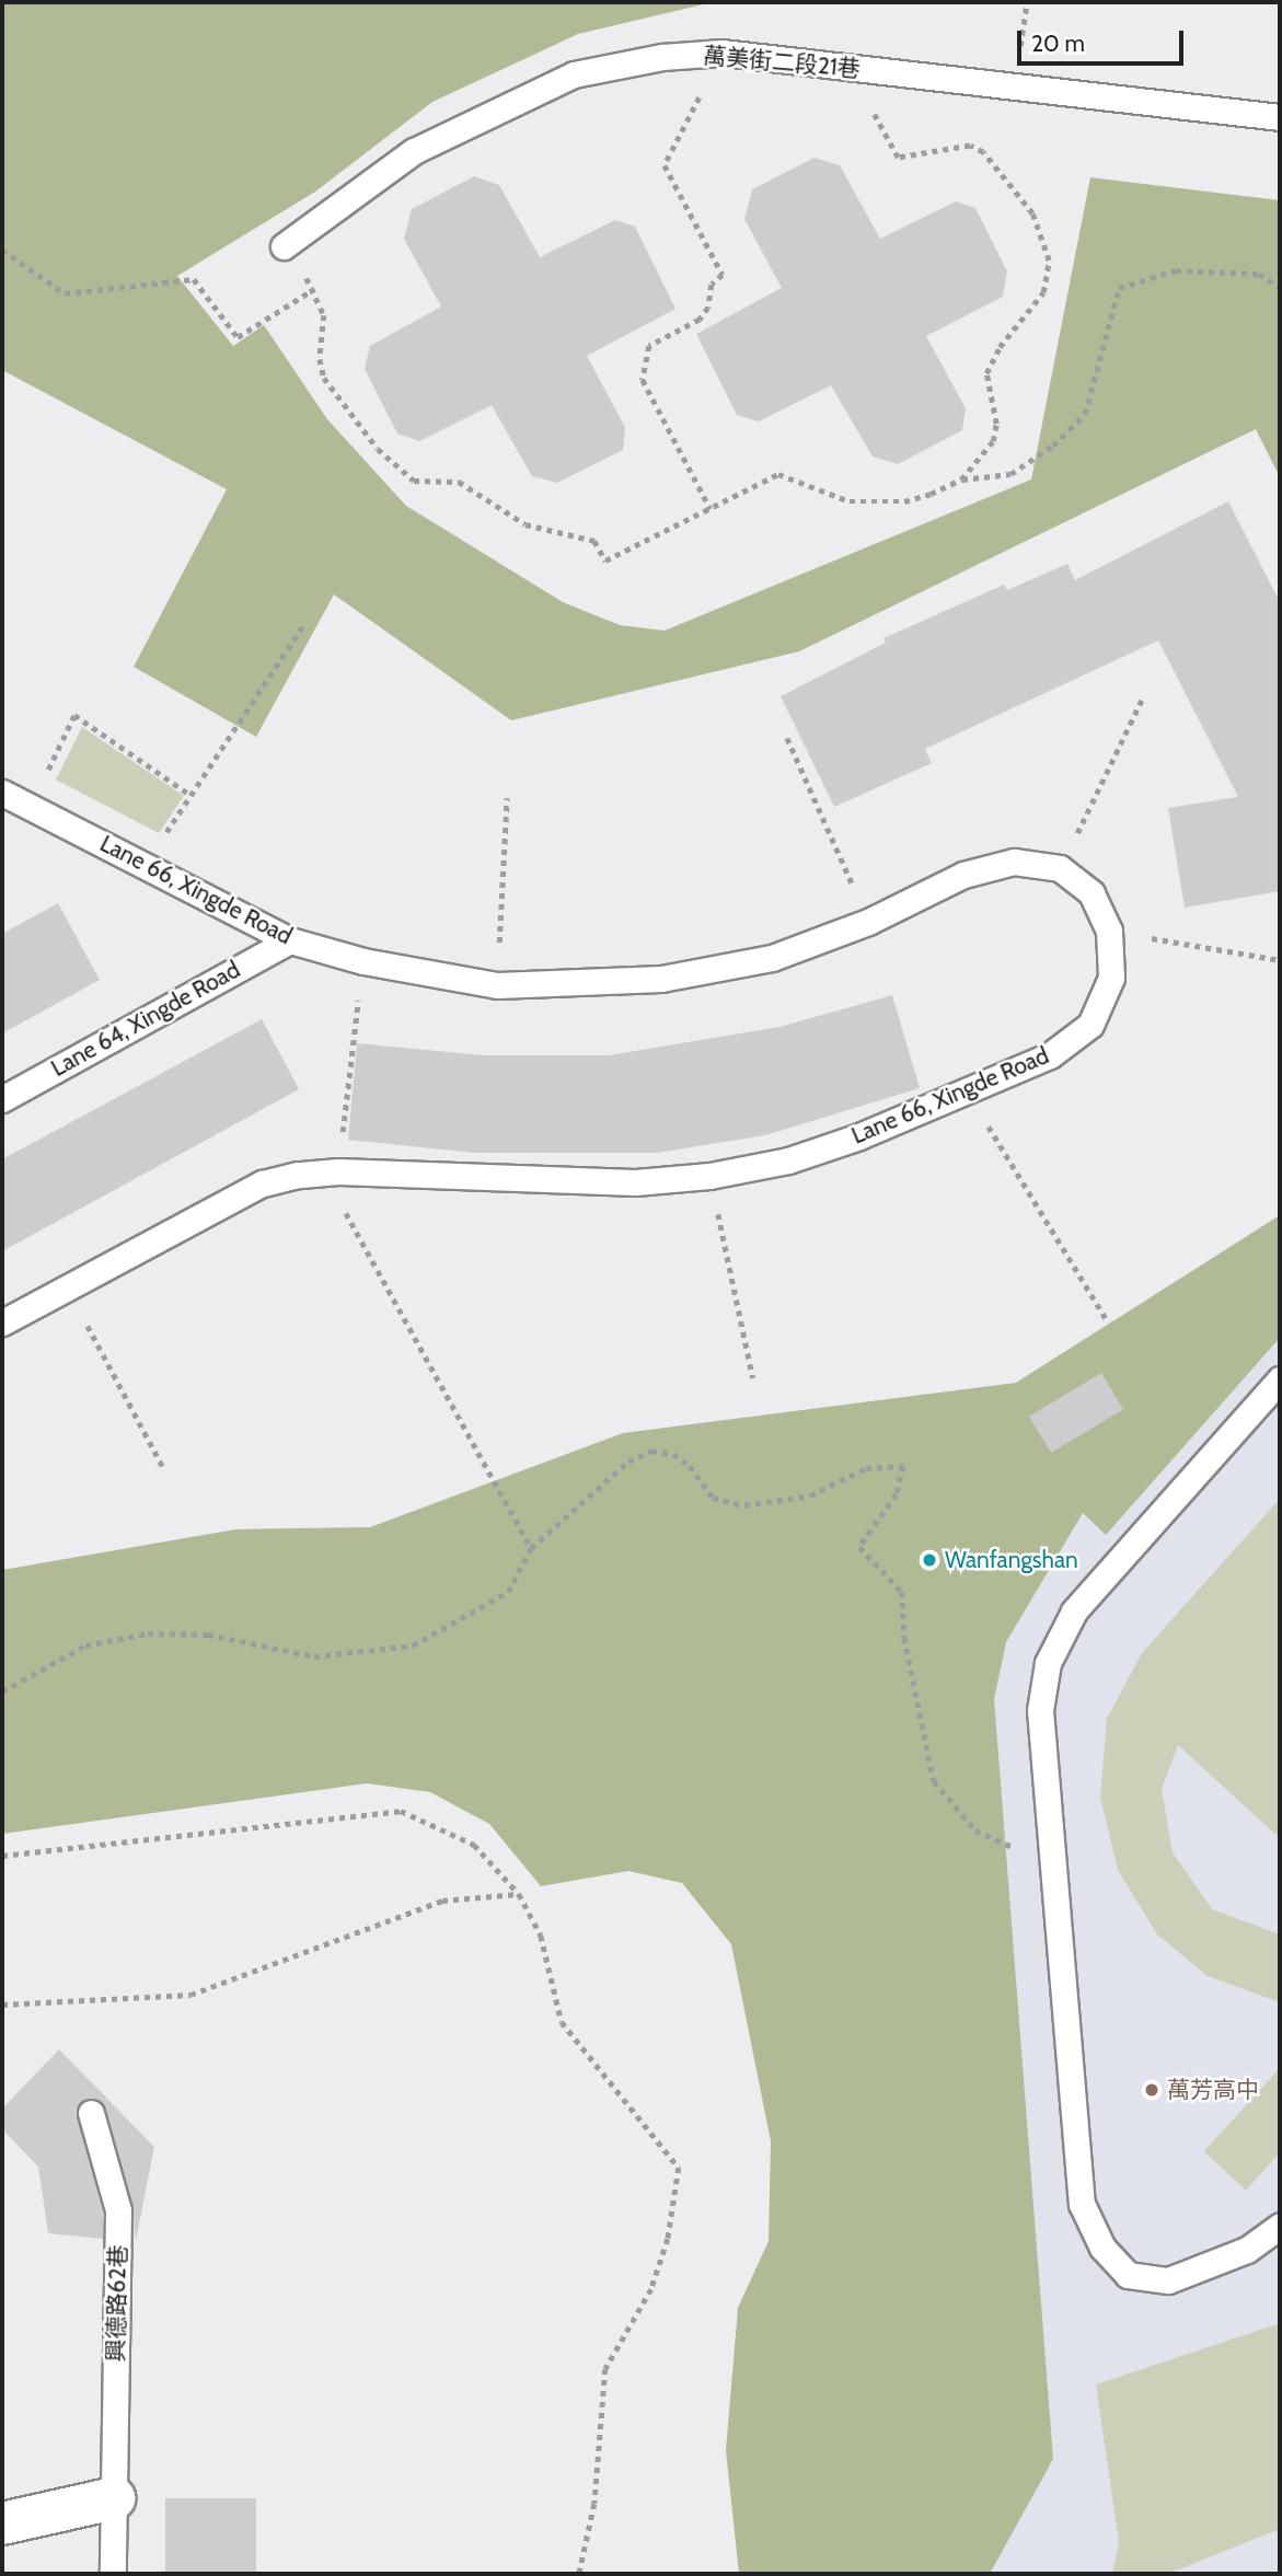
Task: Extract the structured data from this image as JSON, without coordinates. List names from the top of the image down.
{
  "streets": {
    "lane": [
      "萬美街二段21巷",
      "Lane 66, Xingde Road",
      "Lane 64, Xingde Road",
      "興德路62巷"
    ]
  },
  "crossings": [
    ["Lane 66, Xingde Road", "Lane 64, Xingde Road"]
  ],
  "places": ["Wanfangshan", "萬芳高中"],
  "scale_bar": "20 m"
}
